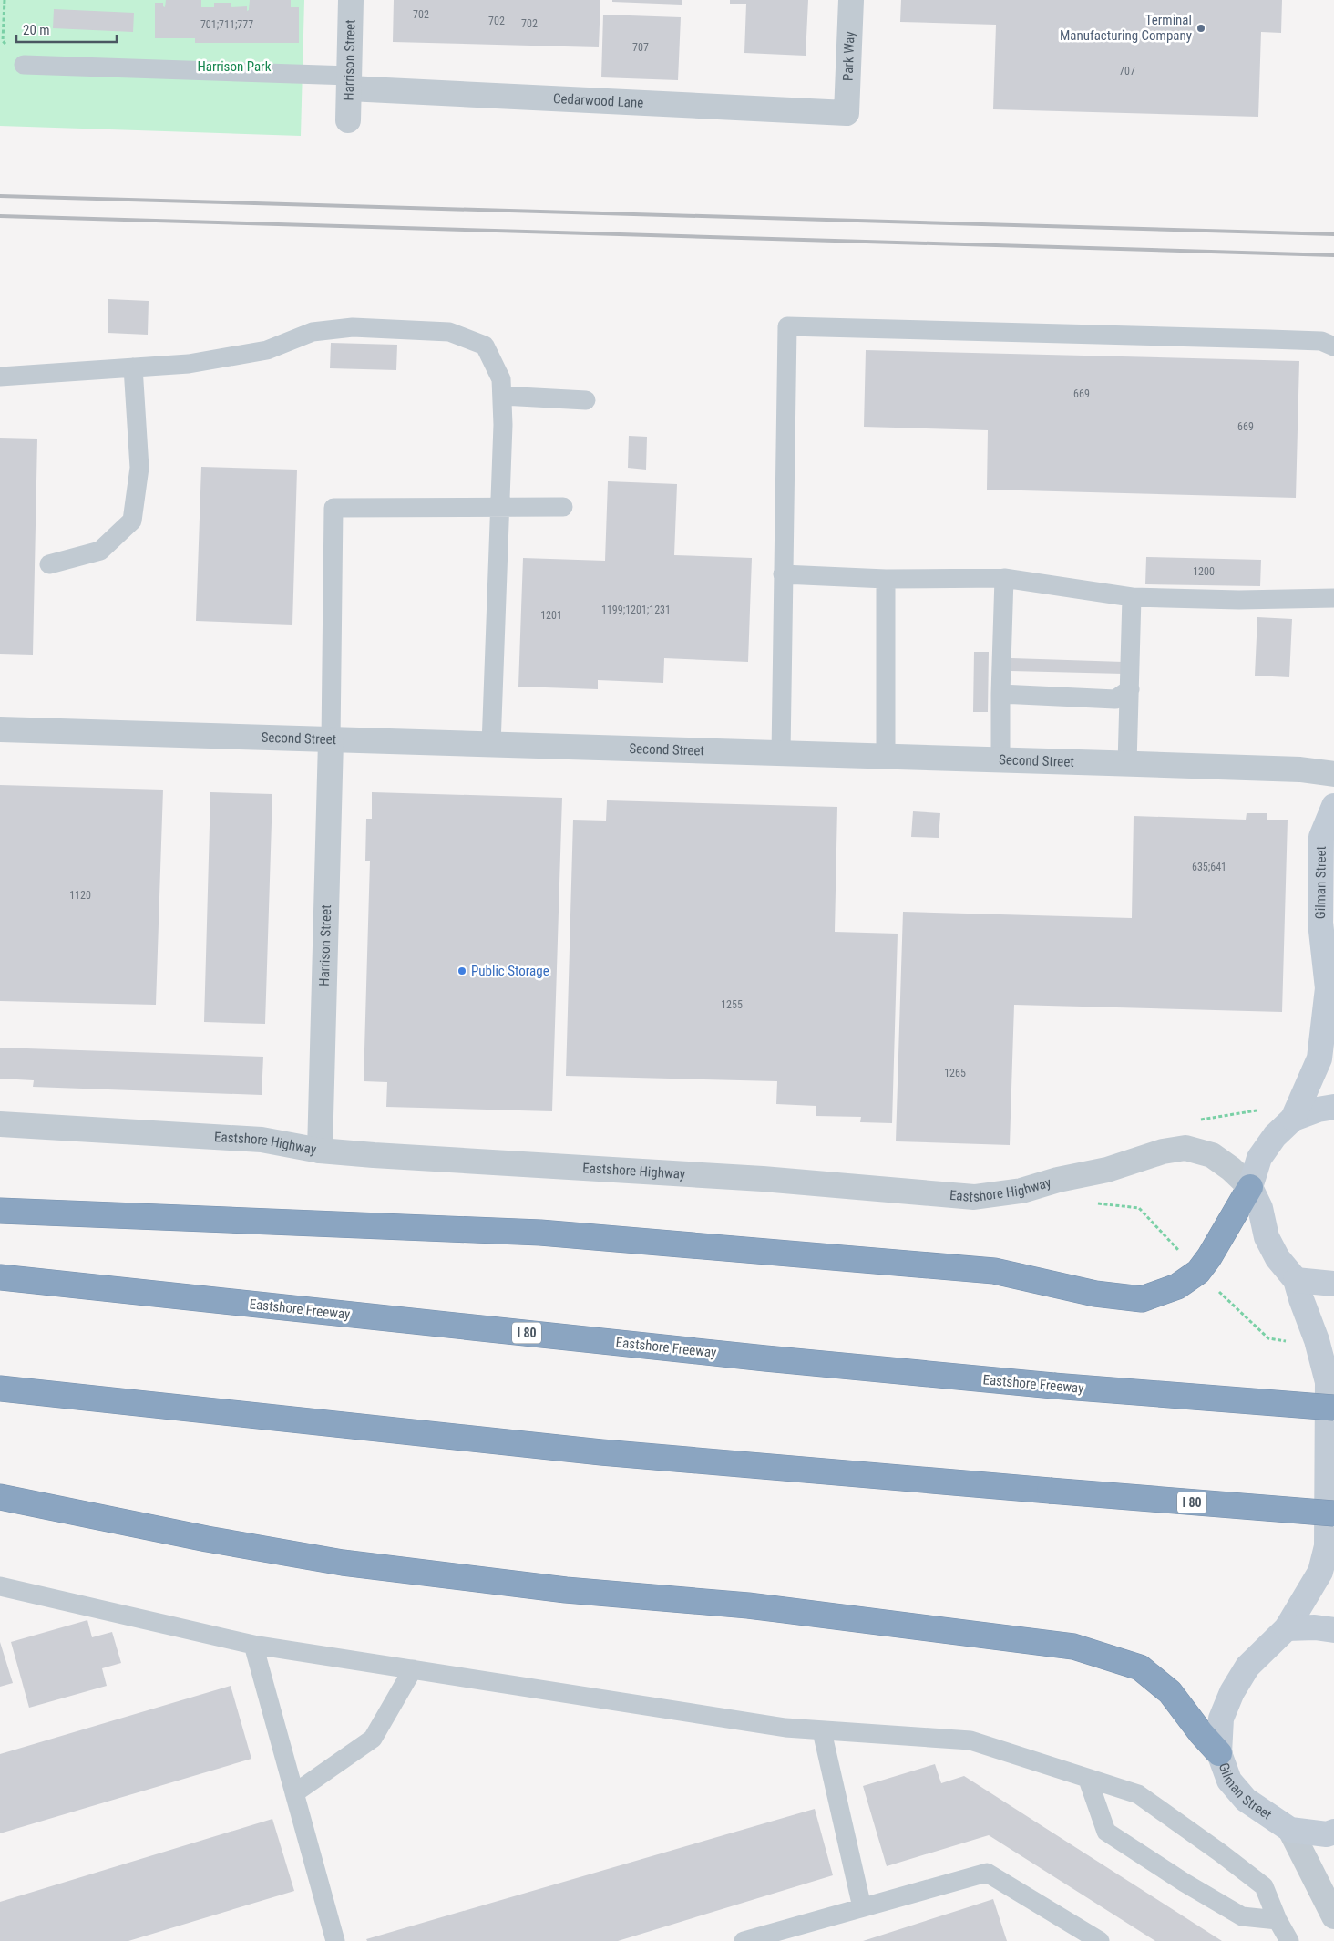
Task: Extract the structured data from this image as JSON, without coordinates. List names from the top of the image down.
{
  "streets": {
    "highway": ["Eastshore Freeway", "I 80"],
    "main road": ["Gilman Street"],
    "street": [
      "Park Way",
      "Harrison Street",
      "Cedarwood Lane",
      "Second Street",
      "Eastshore Highway"
    ]
  },
  "crossings": [
    ["Park Way", "Cedarwood Lane"],
    ["Harrison Street", "Cedarwood Lane"],
    ["Harrison Street", "Second Street"],
    ["Harrison Street", "Eastshore Highway"],
    ["Gilman Street", "Eastshore Highway"]
  ],
  "parks": ["Harrison Park"],
  "places": ["Terminal Manufacturing Company", "Public Storage"],
  "house_numbers": [
    "702",
    "702",
    "702",
    "701;711;777",
    "707",
    "707",
    "669",
    "669",
    "1200",
    "1199;1201;1231",
    "1201",
    "635;641",
    "1120",
    "1255",
    "1265"
  ],
  "scale_bar": "20 m"
}
